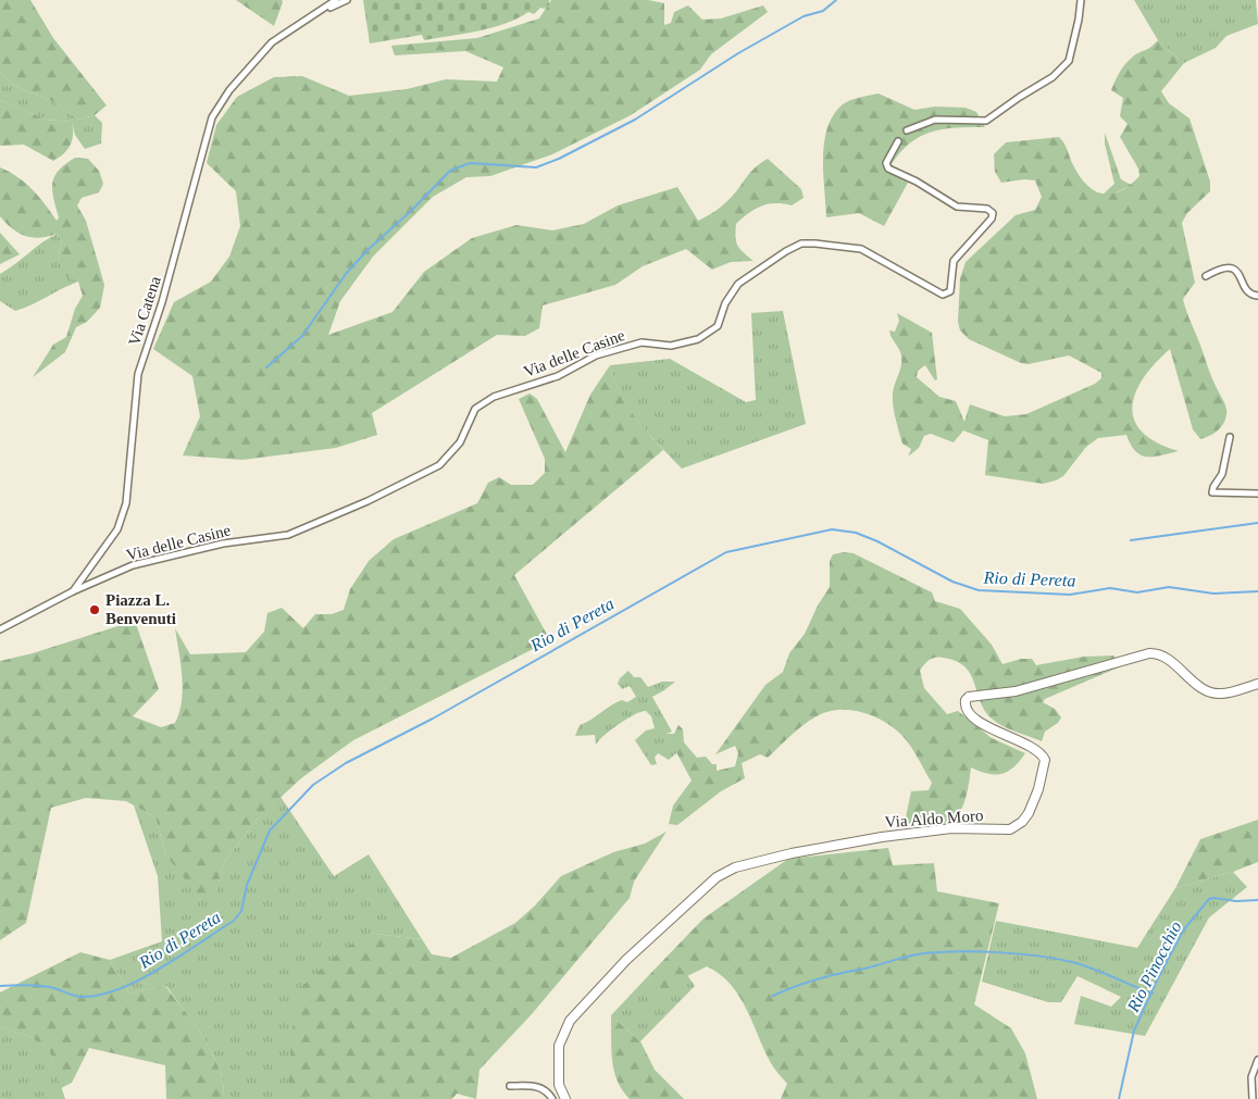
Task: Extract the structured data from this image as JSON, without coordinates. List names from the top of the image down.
{
  "streets": {
    "main road": ["Via Aldo Moro"],
    "street": ["Via Catena", "Via delle Casine"]
  },
  "crossings": [
    ["Via Catena", "Via delle Casine"]
  ],
  "water": ["Rio di Pereta", "Rio Pinocchio"],
  "places": ["Piazza L. Benvenuti"]
}
